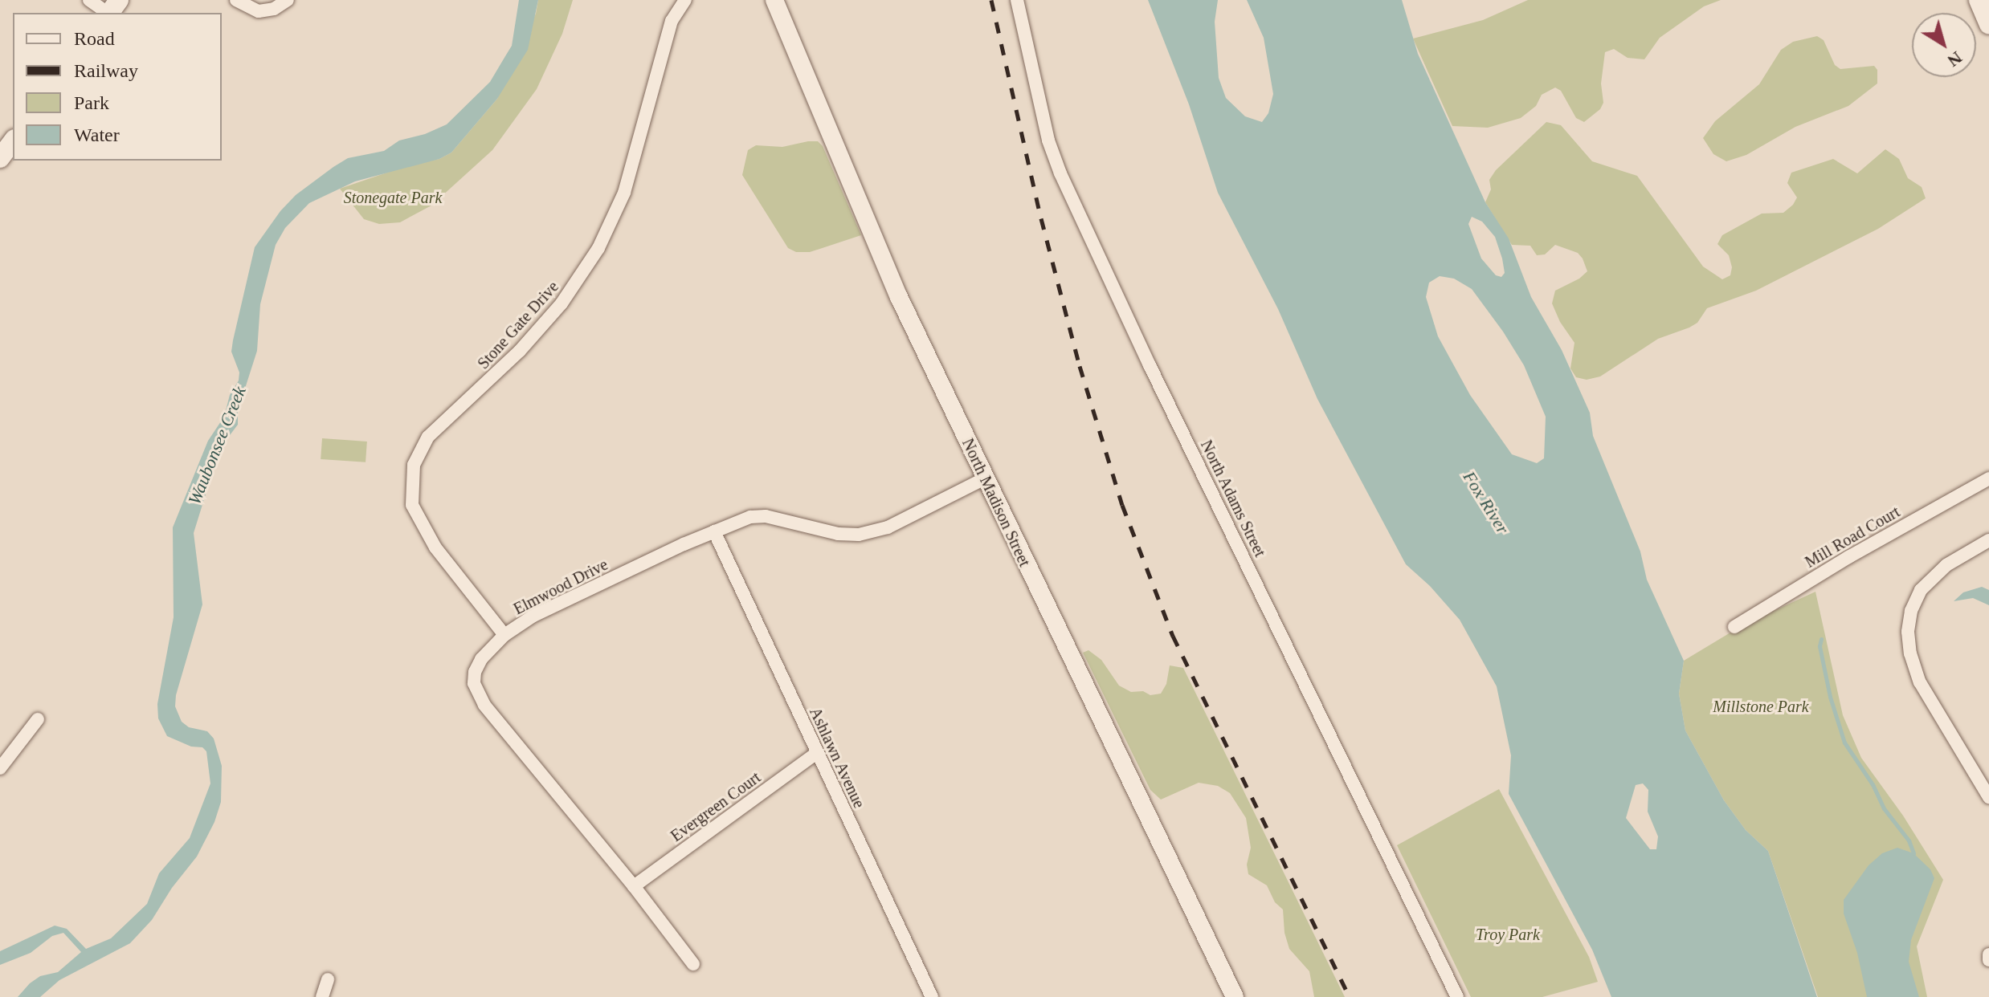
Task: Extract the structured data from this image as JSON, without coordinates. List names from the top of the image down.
{
  "streets": {
    "street": [
      "Stone Gate Drive",
      "North Adams Street",
      "North Madison Street",
      "Mill Road Court",
      "Elmwood Drive",
      "Ashlawn Avenue",
      "Evergreen Court"
    ]
  },
  "crossings": [
    ["Stone Gate Drive", "Elmwood Drive"],
    ["North Madison Street", "Elmwood Drive"],
    ["Elmwood Drive", "Ashlawn Avenue"],
    ["Elmwood Drive", "Evergreen Court"],
    ["Ashlawn Avenue", "Evergreen Court"]
  ],
  "water": ["Waubonsee Creek", "Fox River"],
  "parks": ["Stonegate Park", "Millstone Park", "Troy Park"],
  "legend": [
    "Road",
    "Railway",
    "Park",
    "Water"
  ],
  "north": "bottom right"
}
